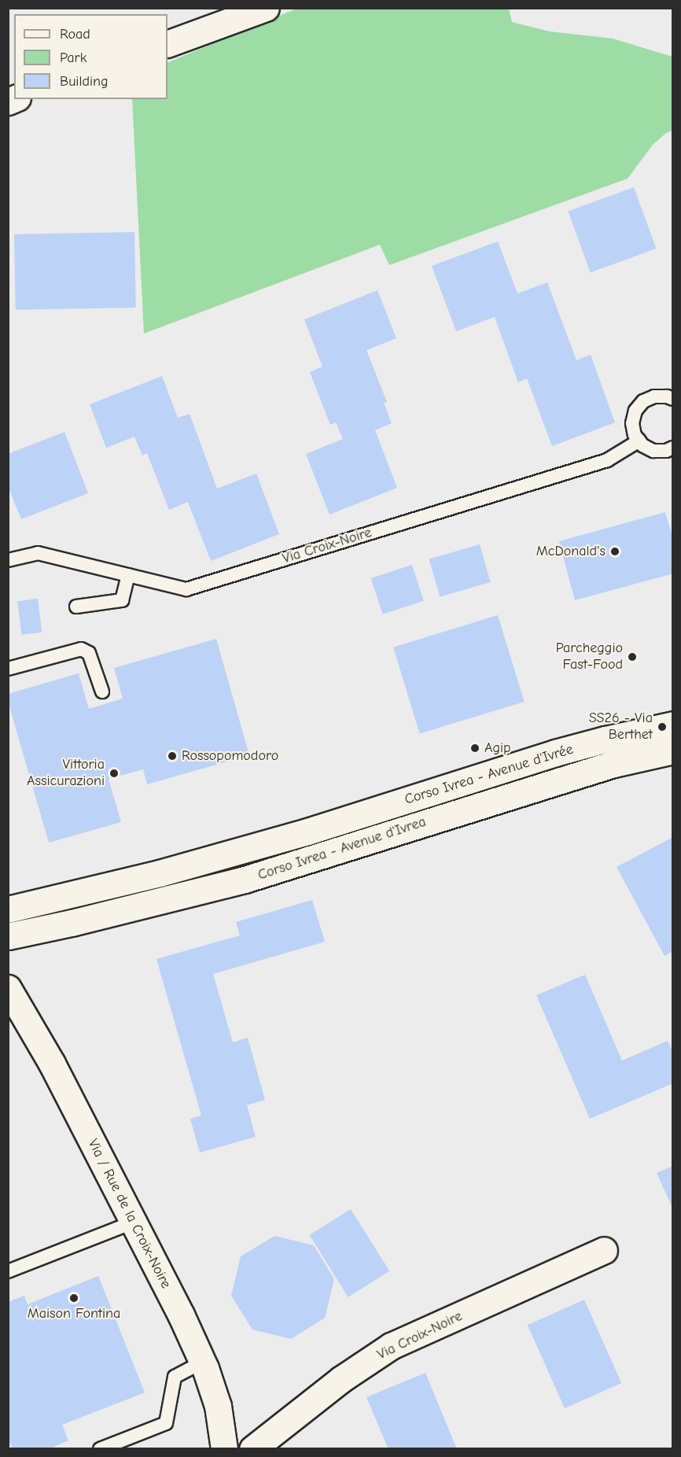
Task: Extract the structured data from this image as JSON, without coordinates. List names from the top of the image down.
{
  "streets": {
    "main road": [
      "Via Croix-Noire",
      "Corso Ivrea - Avenue d'Ivrée",
      "Corso Ivrea - Avenue d'Ivrea",
      "Via / Rue de la Croix-Noire"
    ]
  },
  "crossings": [
    ["Corso Ivrea - Avenue d'Ivrée", "Corso Ivrea - Avenue d'Ivrea"]
  ],
  "places": [
    "McDonald's",
    "Parcheggio Fast-Food",
    "SS26 - Via Berthet",
    "Agip",
    "Rossopomodoro",
    "Vittoria Assicurazioni",
    "Maison Fontina"
  ],
  "legend": ["Road", "Park", "Building"]
}
